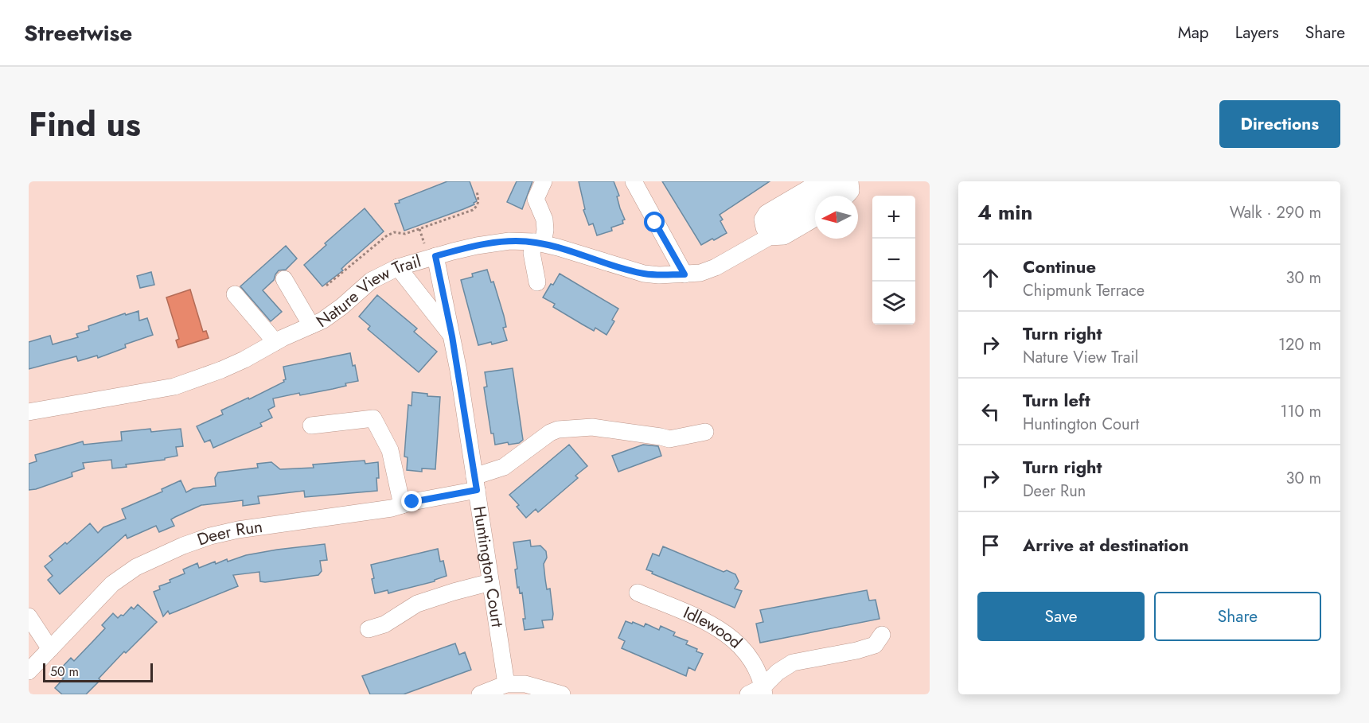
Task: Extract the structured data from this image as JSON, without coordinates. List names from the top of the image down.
{
  "streets": {
    "street": [
      "Nature View Trail",
      "Deer Run",
      "Huntington Court",
      "Idlewood"
    ]
  },
  "crossings": [
    ["Nature View Trail", "Huntington Court"],
    ["Deer Run", "Huntington Court"]
  ],
  "scale_bar": "50 m",
  "north": "left",
  "page": {
    "header": "Streetwise",
    "nav": ["Map", "Layers", "Share"],
    "title": "Find us",
    "buttons": [
      "Directions",
      ["Save", "Share"]
    ],
    "heading": ["4 min", "Walk · 290 m"],
    "map_buttons": ["+", "−"],
    "list": [
      ["Continue", "Chipmunk Terrace", "30 m"],
      ["Turn right", "Nature View Trail", "120 m"],
      ["Turn left", "Huntington Court", "110 m"],
      ["Turn right", "Deer Run", "30 m"],
      "Arrive at destination"
    ],
    "scale": "50 m"
  }
}
